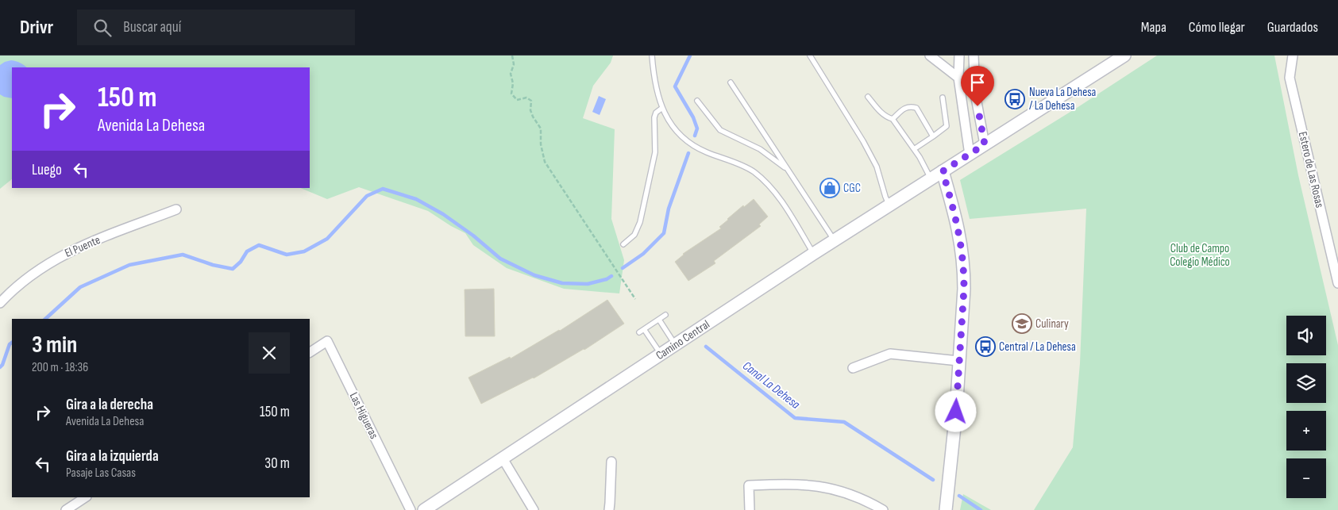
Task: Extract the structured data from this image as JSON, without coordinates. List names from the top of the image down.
{
  "streets": {
    "main road": ["Camino Central"],
    "street": ["Estero de Las Rosas", "El Puente", "Las Higueras"]
  },
  "water": ["Canal La Dehesa"],
  "parks": ["Club de Campo Colegio Médico"],
  "places": {
    "bus stop": ["Nueva La Dehesa / La Dehesa", "Central / La Dehesa"],
    "shop": ["CGC"],
    "school or university": ["Culinary"]
  },
  "page": {
    "header": "Drivr",
    "search": "Buscar aquí",
    "nav": ["Mapa", "Cómo llegar", "Guardados"],
    "turn": ["150 m", "Avenida La Dehesa"],
    "then": "Luego",
    "map_buttons": ["+", "−"],
    "heading": ["3 min", "200 m · 18:36"],
    "list": [
      {
        "name": "Gira a la derecha",
        "note": "Avenida La Dehesa",
        "value": "150 m"
      },
      {
        "name": "Gira a la izquierda",
        "note": "Pasaje Las Casas",
        "value": "30 m"
      }
    ]
  }
}
